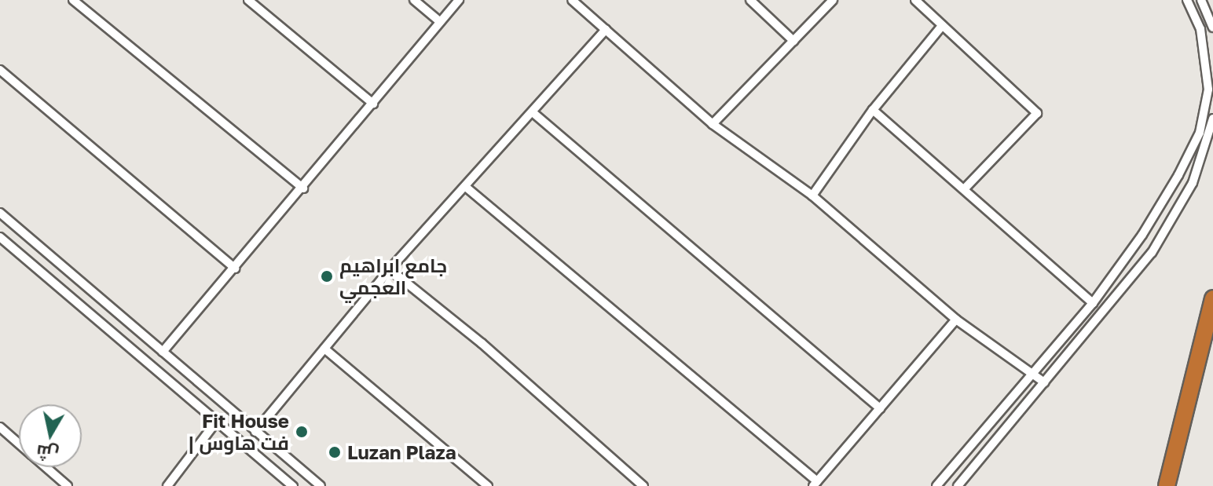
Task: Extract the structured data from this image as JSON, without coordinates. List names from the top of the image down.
{
  "places": ["جامع ابراهيم العجمي", "Fit House | فت هاوس", "Luzan Plaza"],
  "north": "bottom"
}
